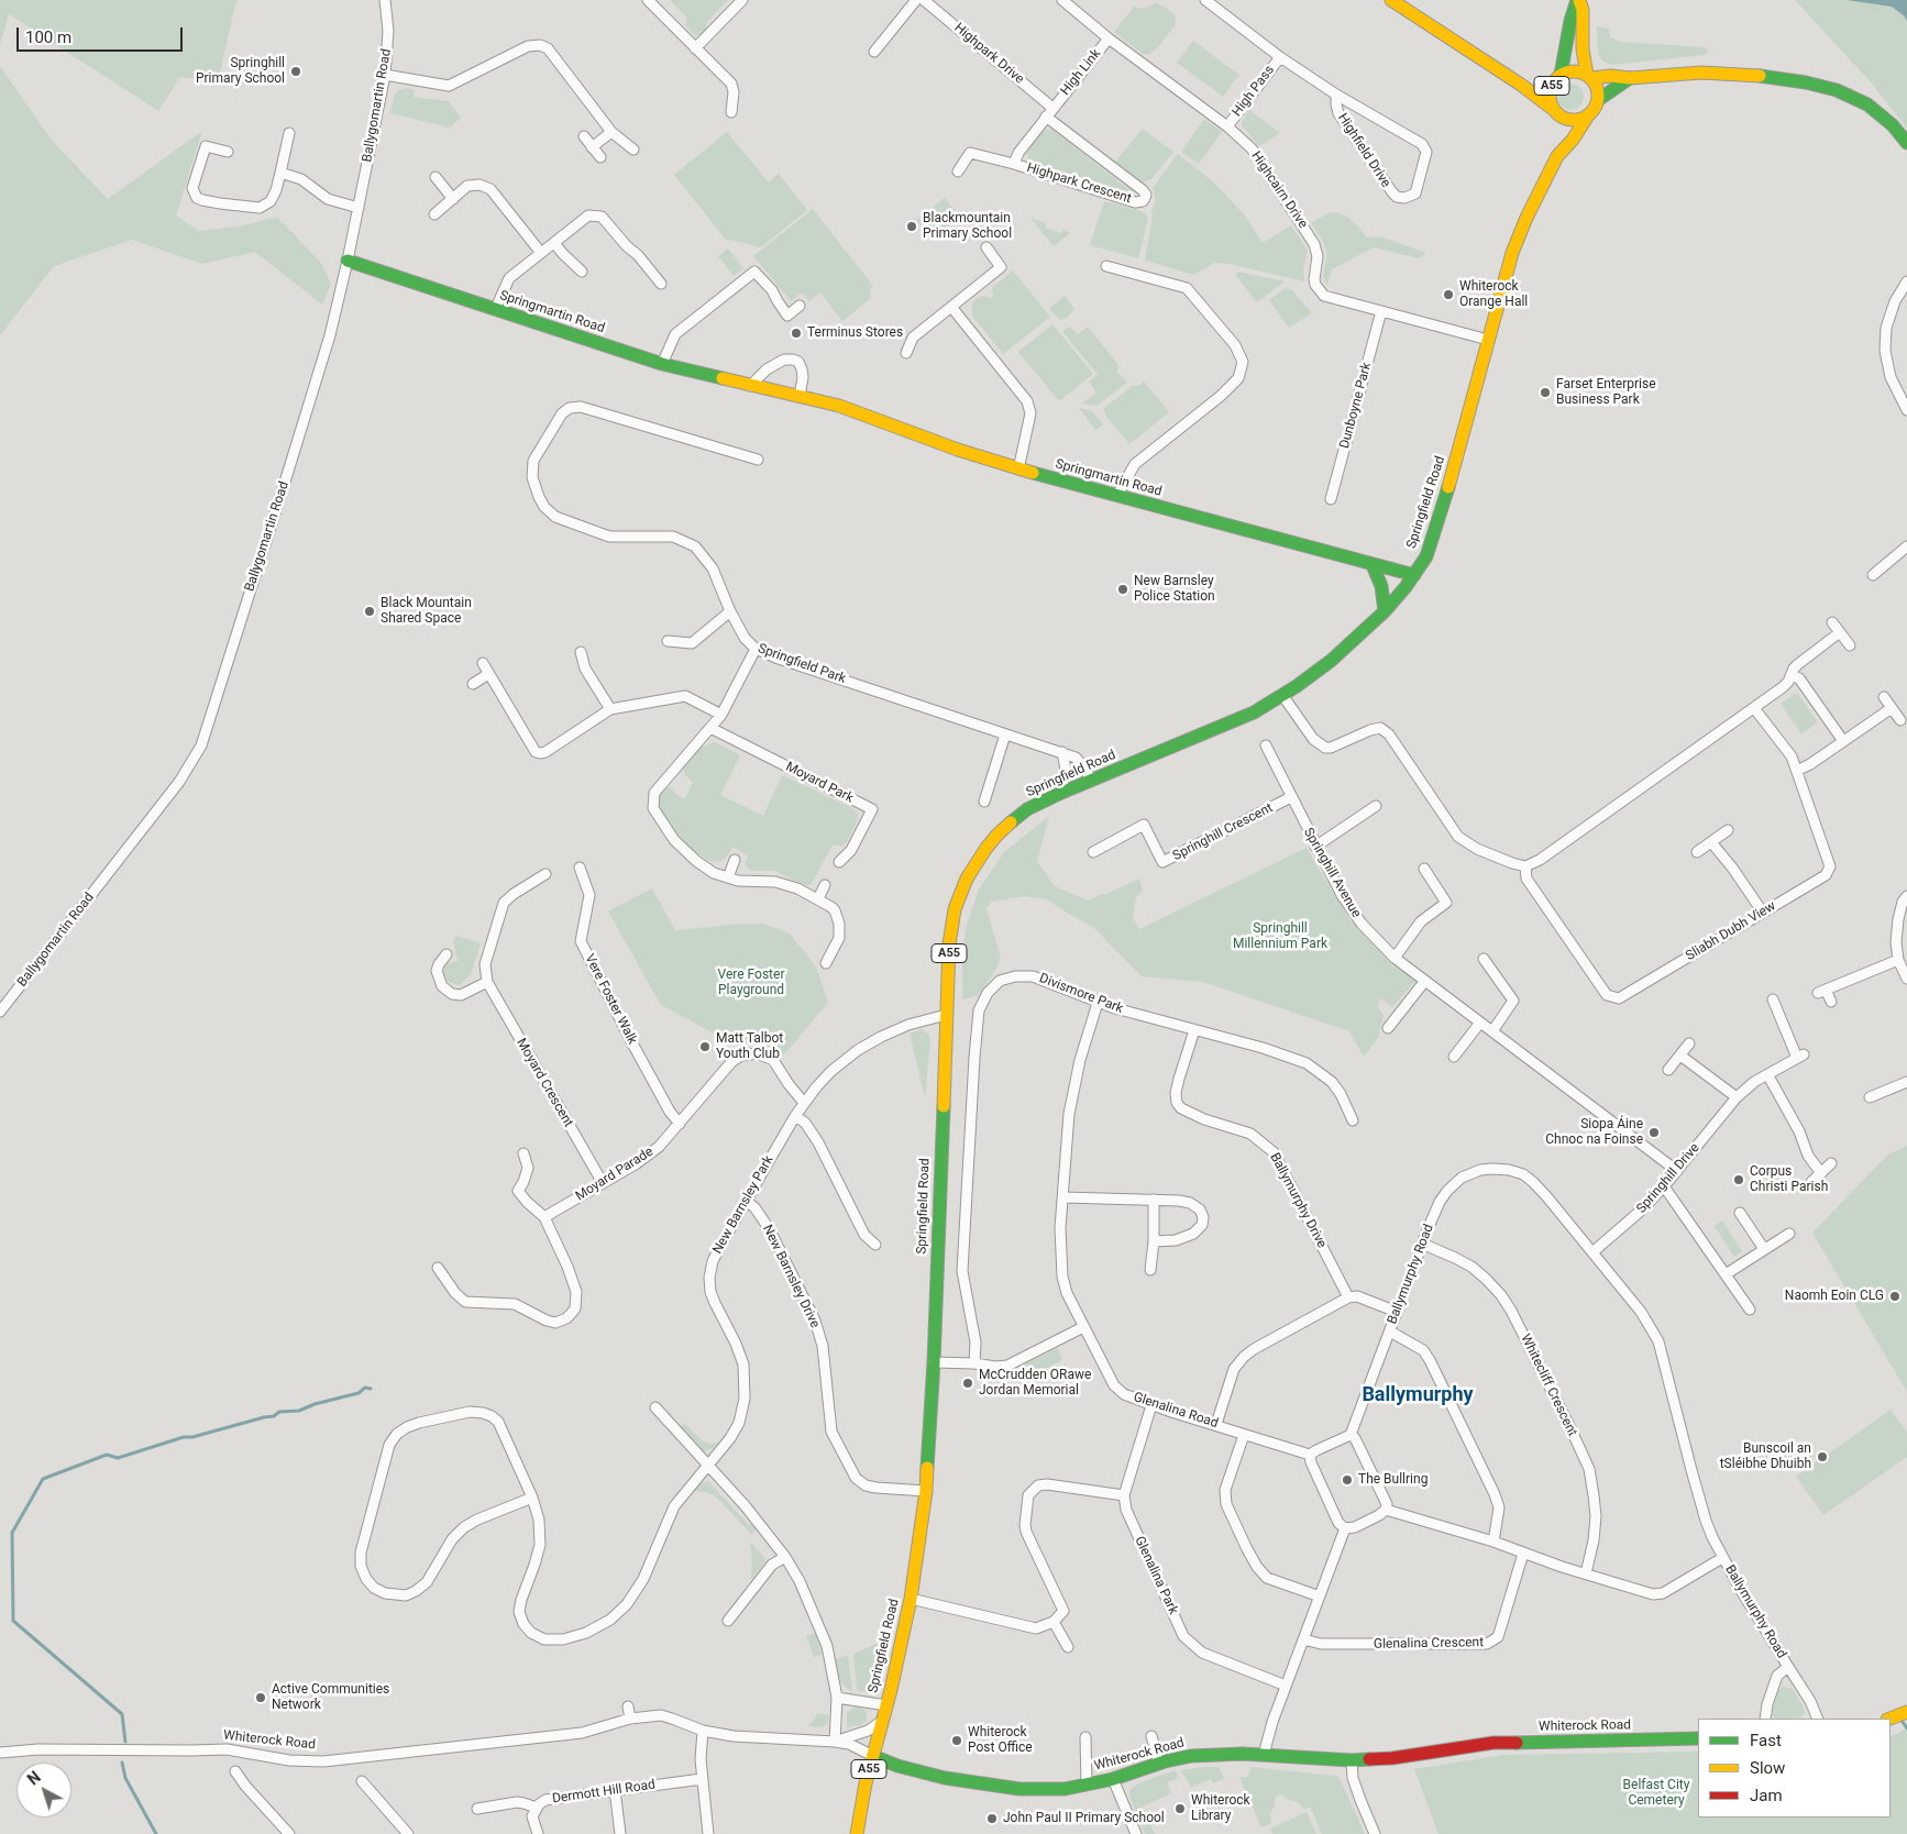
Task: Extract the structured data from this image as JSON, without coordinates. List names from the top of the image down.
{
  "streets": {
    "main road": [
      "A55",
      "Springmartin Road",
      "Springfield Road",
      "Whiterock Road"
    ],
    "street": [
      "Highpark Drive",
      "High Link",
      "High Pass",
      "Ballygomartin Road",
      "Highfield Drive",
      "Highpark Crescent",
      "Highcairn Drive",
      "Dunboyne Park",
      "Springfield Park",
      "Moyard Park",
      "Springhill Crescent",
      "Springhill Avenue",
      "Sliabh Dubh View",
      "Divismore Park",
      "Vere Foster Walk",
      "Moyard Crescent",
      "Moyard Parade",
      "Springhill Drive",
      "Ballymurphy Drive",
      "New Barnsley Park",
      "Ballymurphy Road",
      "New Barnsley Drive",
      "Whitecliff Crescent",
      "Glenalina Road",
      "Glenalina Park",
      "Glenalina Crescent",
      "Dermott Hill Road"
    ]
  },
  "crossings": [
    ["Highpark Drive", "High Link"],
    ["Highpark Drive", "Highpark Crescent"],
    ["High Link", "Highpark Crescent"],
    ["High Link", "Highcairn Drive"],
    ["A55", "Springfield Road"],
    ["High Pass", "Highfield Drive"],
    ["High Pass", "Highcairn Drive"],
    ["Ballygomartin Road", "Springmartin Road"],
    ["Highcairn Drive", "Dunboyne Park"],
    ["Highcairn Drive", "Springfield Road"],
    ["Springmartin Road", "Springfield Road"],
    ["Springfield Road", "Springfield Park"],
    ["Springfield Road", "New Barnsley Park"],
    ["Springfield Road", "New Barnsley Drive"],
    ["Springfield Road", "Whiterock Road"],
    ["Springhill Crescent", "Springhill Avenue"],
    ["Springhill Avenue", "Springhill Drive"],
    ["Divismore Park", "Ballymurphy Drive"],
    ["Divismore Park", "Glenalina Road"],
    ["Vere Foster Walk", "Moyard Parade"],
    ["Moyard Crescent", "Moyard Parade"],
    ["Moyard Parade", "New Barnsley Park"],
    ["Springhill Drive", "Ballymurphy Road"],
    ["New Barnsley Park", "New Barnsley Drive"],
    ["Ballymurphy Road", "Whitecliff Crescent"],
    ["Ballymurphy Road", "Glenalina Crescent"]
  ],
  "districts": ["Ballymurphy"],
  "parks": ["Springhill Millennium Park", "Vere Foster Playground", "Belfast City Cemetery"],
  "places": [
    "Springhill Primary School",
    "Blackmountain Primary School",
    "Whiterock Orange Hall",
    "Terminus Stores",
    "Farset Enterprise Business Park",
    "New Barnsley Police Station",
    "Black Mountain Shared Space",
    "Matt Talbot Youth Club",
    "Siopa Áine Chnoc na Foinse",
    "Corpus Christi Parish",
    "Naomh Eoin CLG",
    "McCrudden ORawe Jordan Memorial",
    "Bunscoil an tSléibhe Dhuibh",
    "The Bullring",
    "Active Communities Network",
    "Whiterock Post Office",
    "Whiterock Library",
    "John Paul II Primary School"
  ],
  "legend": ["Fast", "Slow", "Jam"],
  "scale_bar": "100 m",
  "north": "top left"
}
